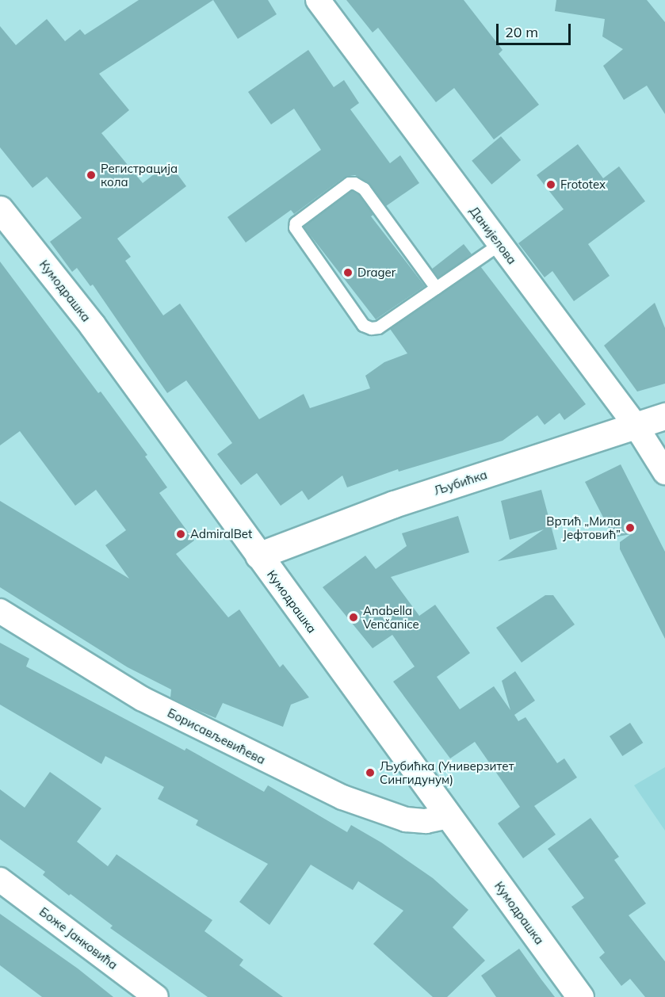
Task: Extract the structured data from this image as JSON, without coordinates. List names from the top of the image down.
{
  "streets": {
    "street": [
      "Данијелова",
      "Кумодрашка",
      "Љубићка",
      "Борисављевићева",
      "Боже Јанковића"
    ]
  },
  "crossings": [
    ["Данијелова", "Љубићка"],
    ["Кумодрашка", "Љубићка"],
    ["Кумодрашка", "Борисављевићева"]
  ],
  "places": [
    "Регистрација кола",
    "Frototex",
    "Drager",
    "Вртић „Мила Јефтовић”",
    "AdmiralBet",
    "Anabella Venčanice",
    "Љубићка (Универзитет Сингидунум)"
  ],
  "scale_bar": "20 m"
}
